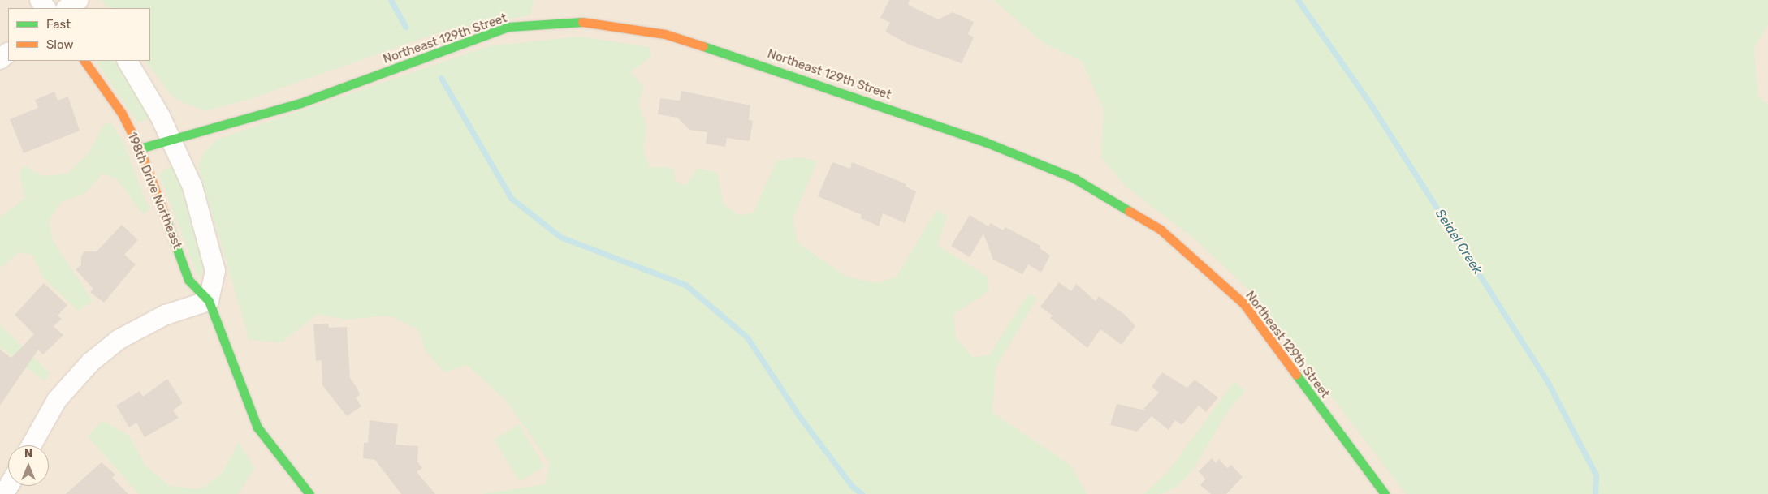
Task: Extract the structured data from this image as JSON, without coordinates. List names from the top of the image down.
{
  "streets": {
    "street": ["Northeast 129th Street", "198th Drive Northeast"]
  },
  "crossings": [
    ["Northeast 129th Street", "198th Drive Northeast"]
  ],
  "water": ["Seidel Creek"],
  "legend": ["Fast", "Slow"],
  "north": "top"
}
